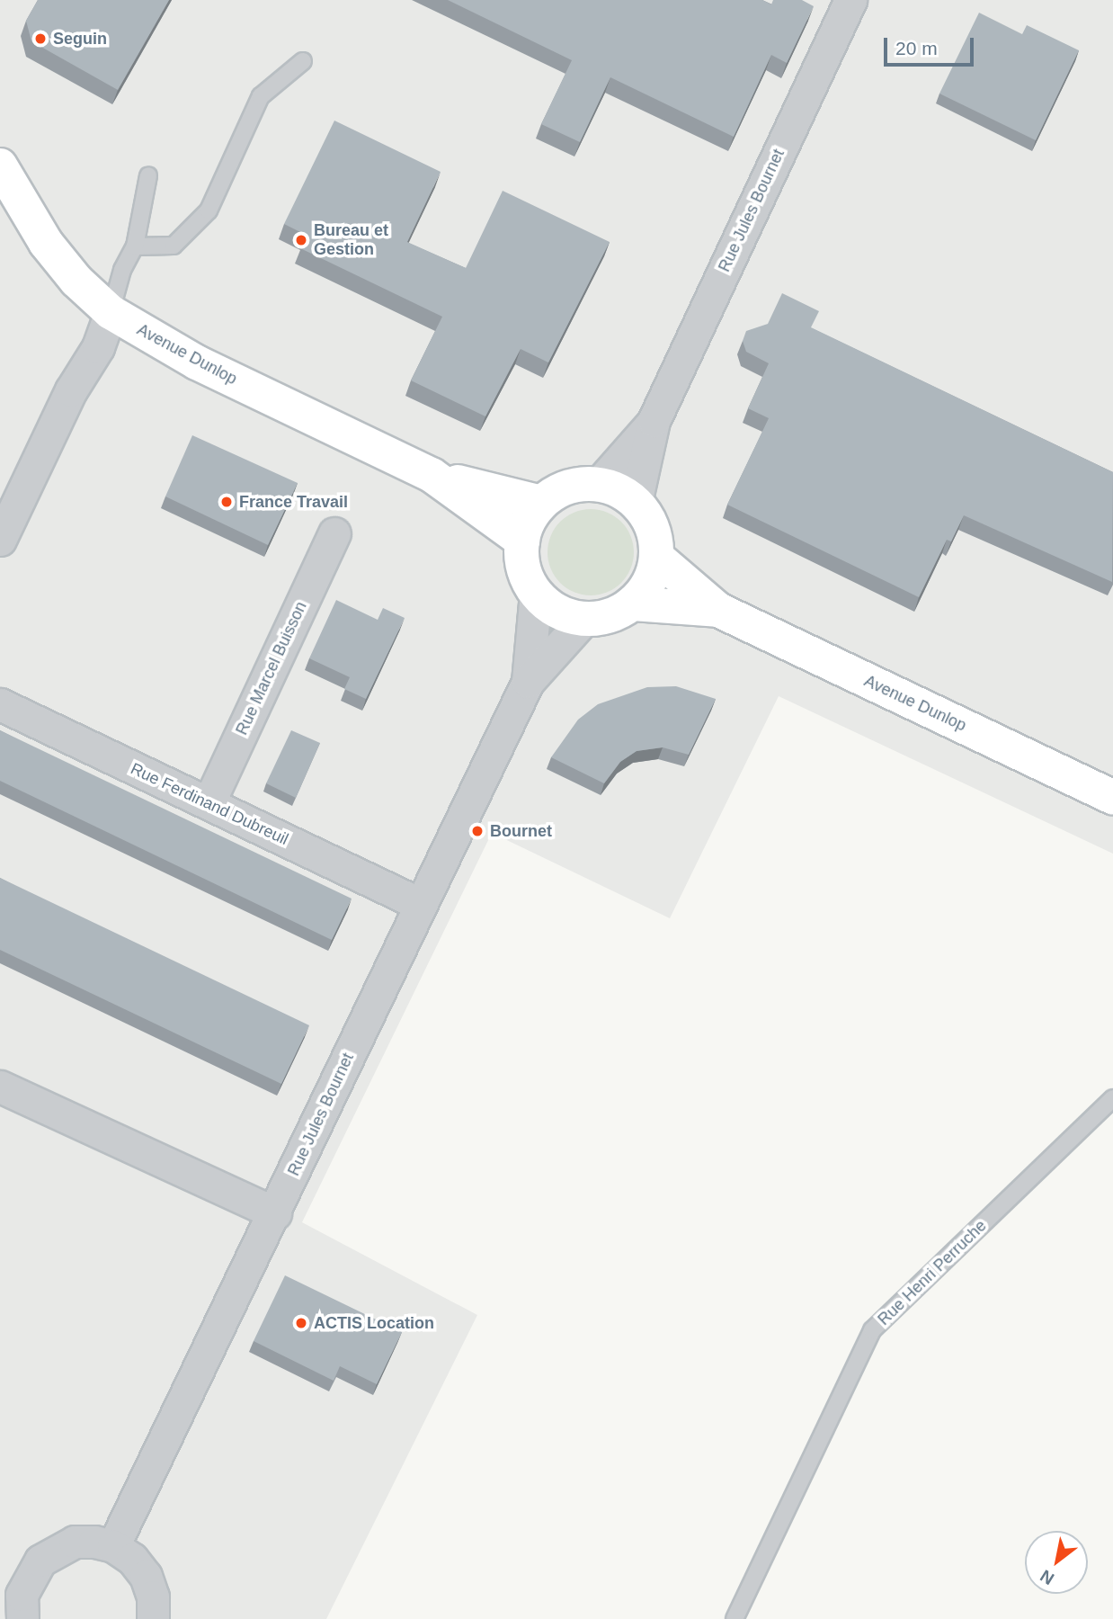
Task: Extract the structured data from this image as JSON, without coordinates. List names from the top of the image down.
{
  "streets": {
    "street": [
      "Rue Jules Bournet",
      "Avenue Dunlop",
      "Rue Marcel Buisson",
      "Rue Ferdinand Dubreuil"
    ],
    "lane": ["Rue Henri Perruche"]
  },
  "crossings": [
    ["Rue Jules Bournet", "Avenue Dunlop"],
    ["Rue Jules Bournet", "Rue Ferdinand Dubreuil"],
    ["Rue Marcel Buisson", "Rue Ferdinand Dubreuil"]
  ],
  "places": [
    "Seguin",
    "Bureau et Gestion",
    "France Travail",
    "Bournet",
    "ACTIS Location"
  ],
  "scale_bar": "20 m",
  "north": "bottom left"
}
